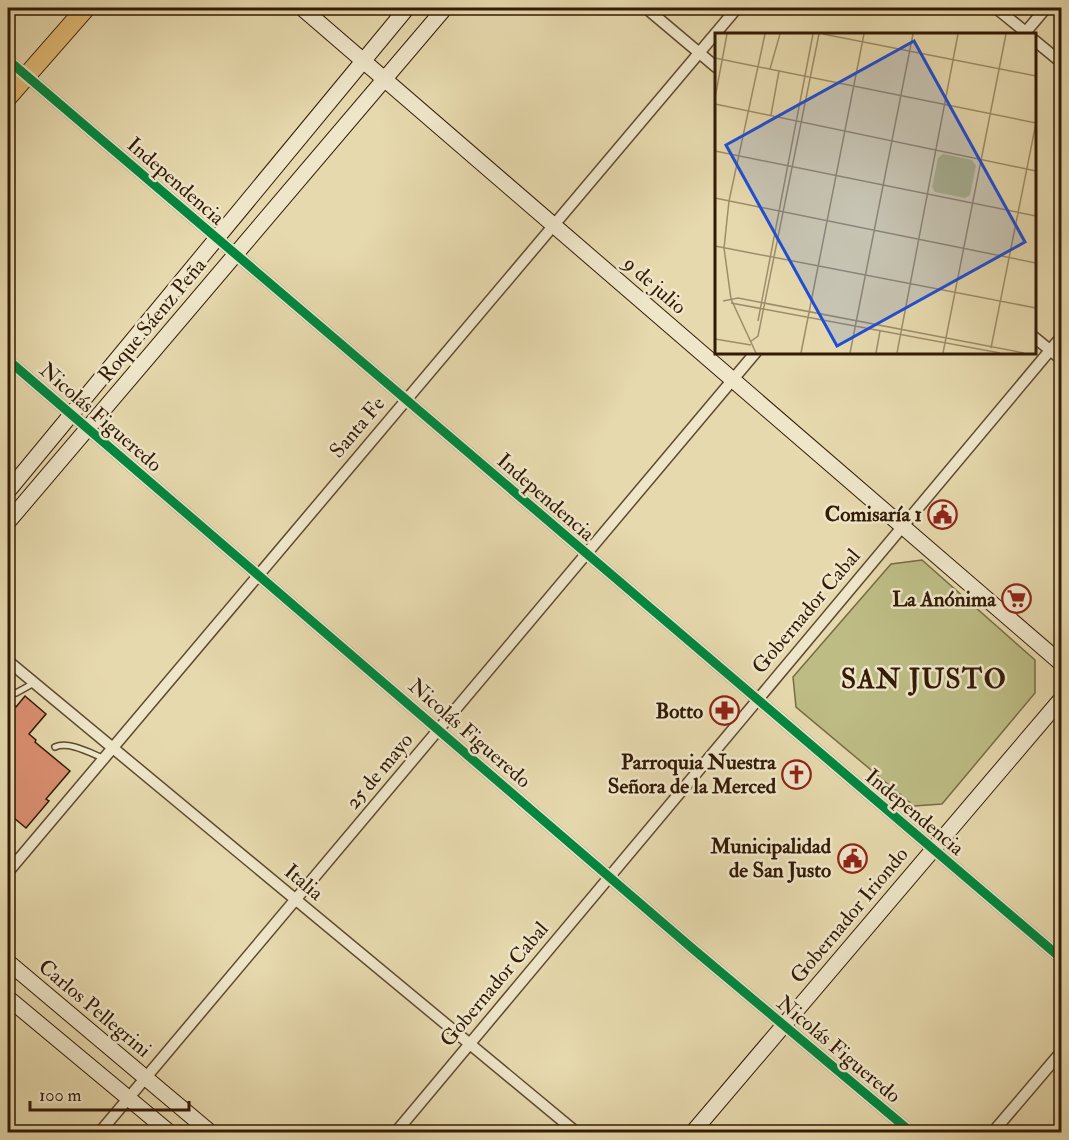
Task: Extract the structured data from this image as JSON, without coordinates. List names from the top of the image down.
{
  "streets": {
    "main road": [
      "9 de julio",
      "Roque Sáenz Peña",
      "Gobernador Iriondo",
      "Carlos Pellegrini"
    ],
    "street": [
      "Independencia",
      "Nicolás Figueredo",
      "Santa Fe",
      "Gobernador Cabal",
      "25 de mayo",
      "Italia"
    ]
  },
  "crossings": [
    ["Independencia", "Roque Sáenz Peña"],
    ["Independencia", "Santa Fe"],
    ["Independencia", "Gobernador Cabal"],
    ["Independencia", "25 de mayo"],
    ["Independencia", "Gobernador Iriondo"],
    ["9 de julio", "Roque Sáenz Peña"],
    ["9 de julio", "Santa Fe"],
    ["9 de julio", "Gobernador Cabal"],
    ["9 de julio", "25 de mayo"],
    ["Roque Sáenz Peña", "Nicolás Figueredo"],
    ["Nicolás Figueredo", "Santa Fe"],
    ["Nicolás Figueredo", "Gobernador Cabal"],
    ["Nicolás Figueredo", "25 de mayo"],
    ["Nicolás Figueredo", "Gobernador Iriondo"],
    ["Santa Fe", "Italia"],
    ["Gobernador Cabal", "Italia"],
    ["25 de mayo", "Italia"],
    ["25 de mayo", "Carlos Pellegrini"]
  ],
  "districts": ["SAN JUSTO"],
  "places": {
    "public building": ["Comisaría 1", "Municipalidad de San Justo"],
    "supermarket": ["La Anónima"],
    "pharmacy": ["Botto"],
    "church": ["Parroquia Nuestra Señora de la Merced"]
  },
  "scale_bar": "100 m"
}
